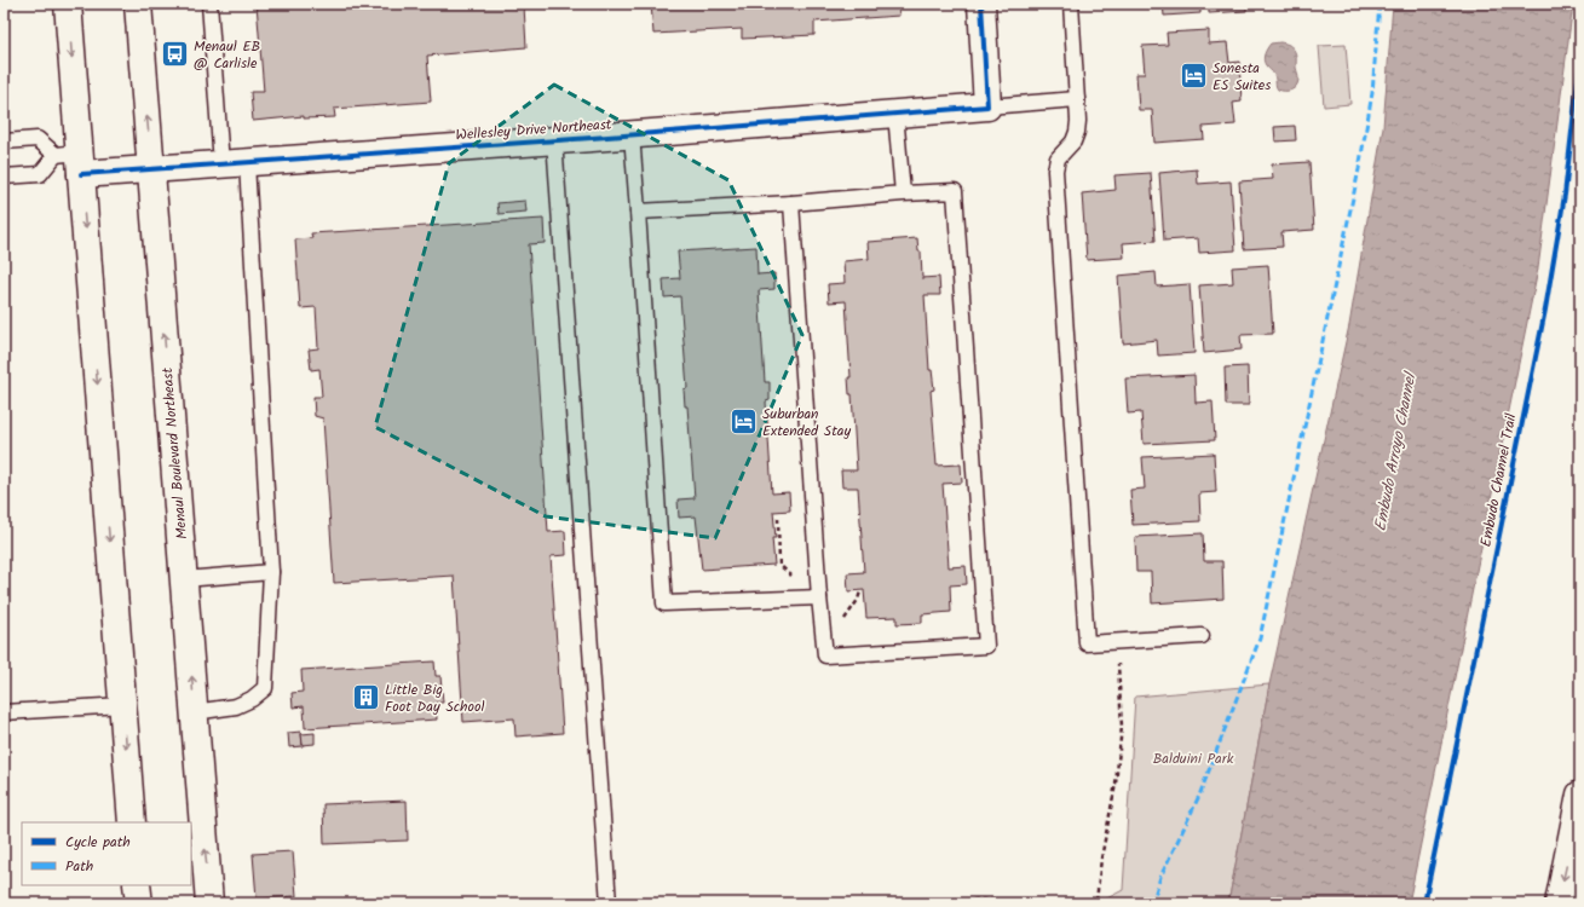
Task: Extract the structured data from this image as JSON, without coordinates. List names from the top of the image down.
{
  "streets": {
    "main road": ["Wellesley Drive Northeast", "Menaul Boulevard Northeast"],
    "cycle path": ["Embudo Channel Trail"]
  },
  "crossings": [
    ["Wellesley Drive Northeast", "Menaul Boulevard Northeast"]
  ],
  "water": ["Embudo Arroyo Channel"],
  "parks": ["Balduini Park"],
  "places": {
    "bus stop": ["Menaul EB @ Carlisle"],
    "hotel": ["Sonesta ES Suites", "Suburban Extended Stay"],
    "building": ["Little Big Foot Day School"]
  },
  "legend": ["Cycle path", "Path"]
}
